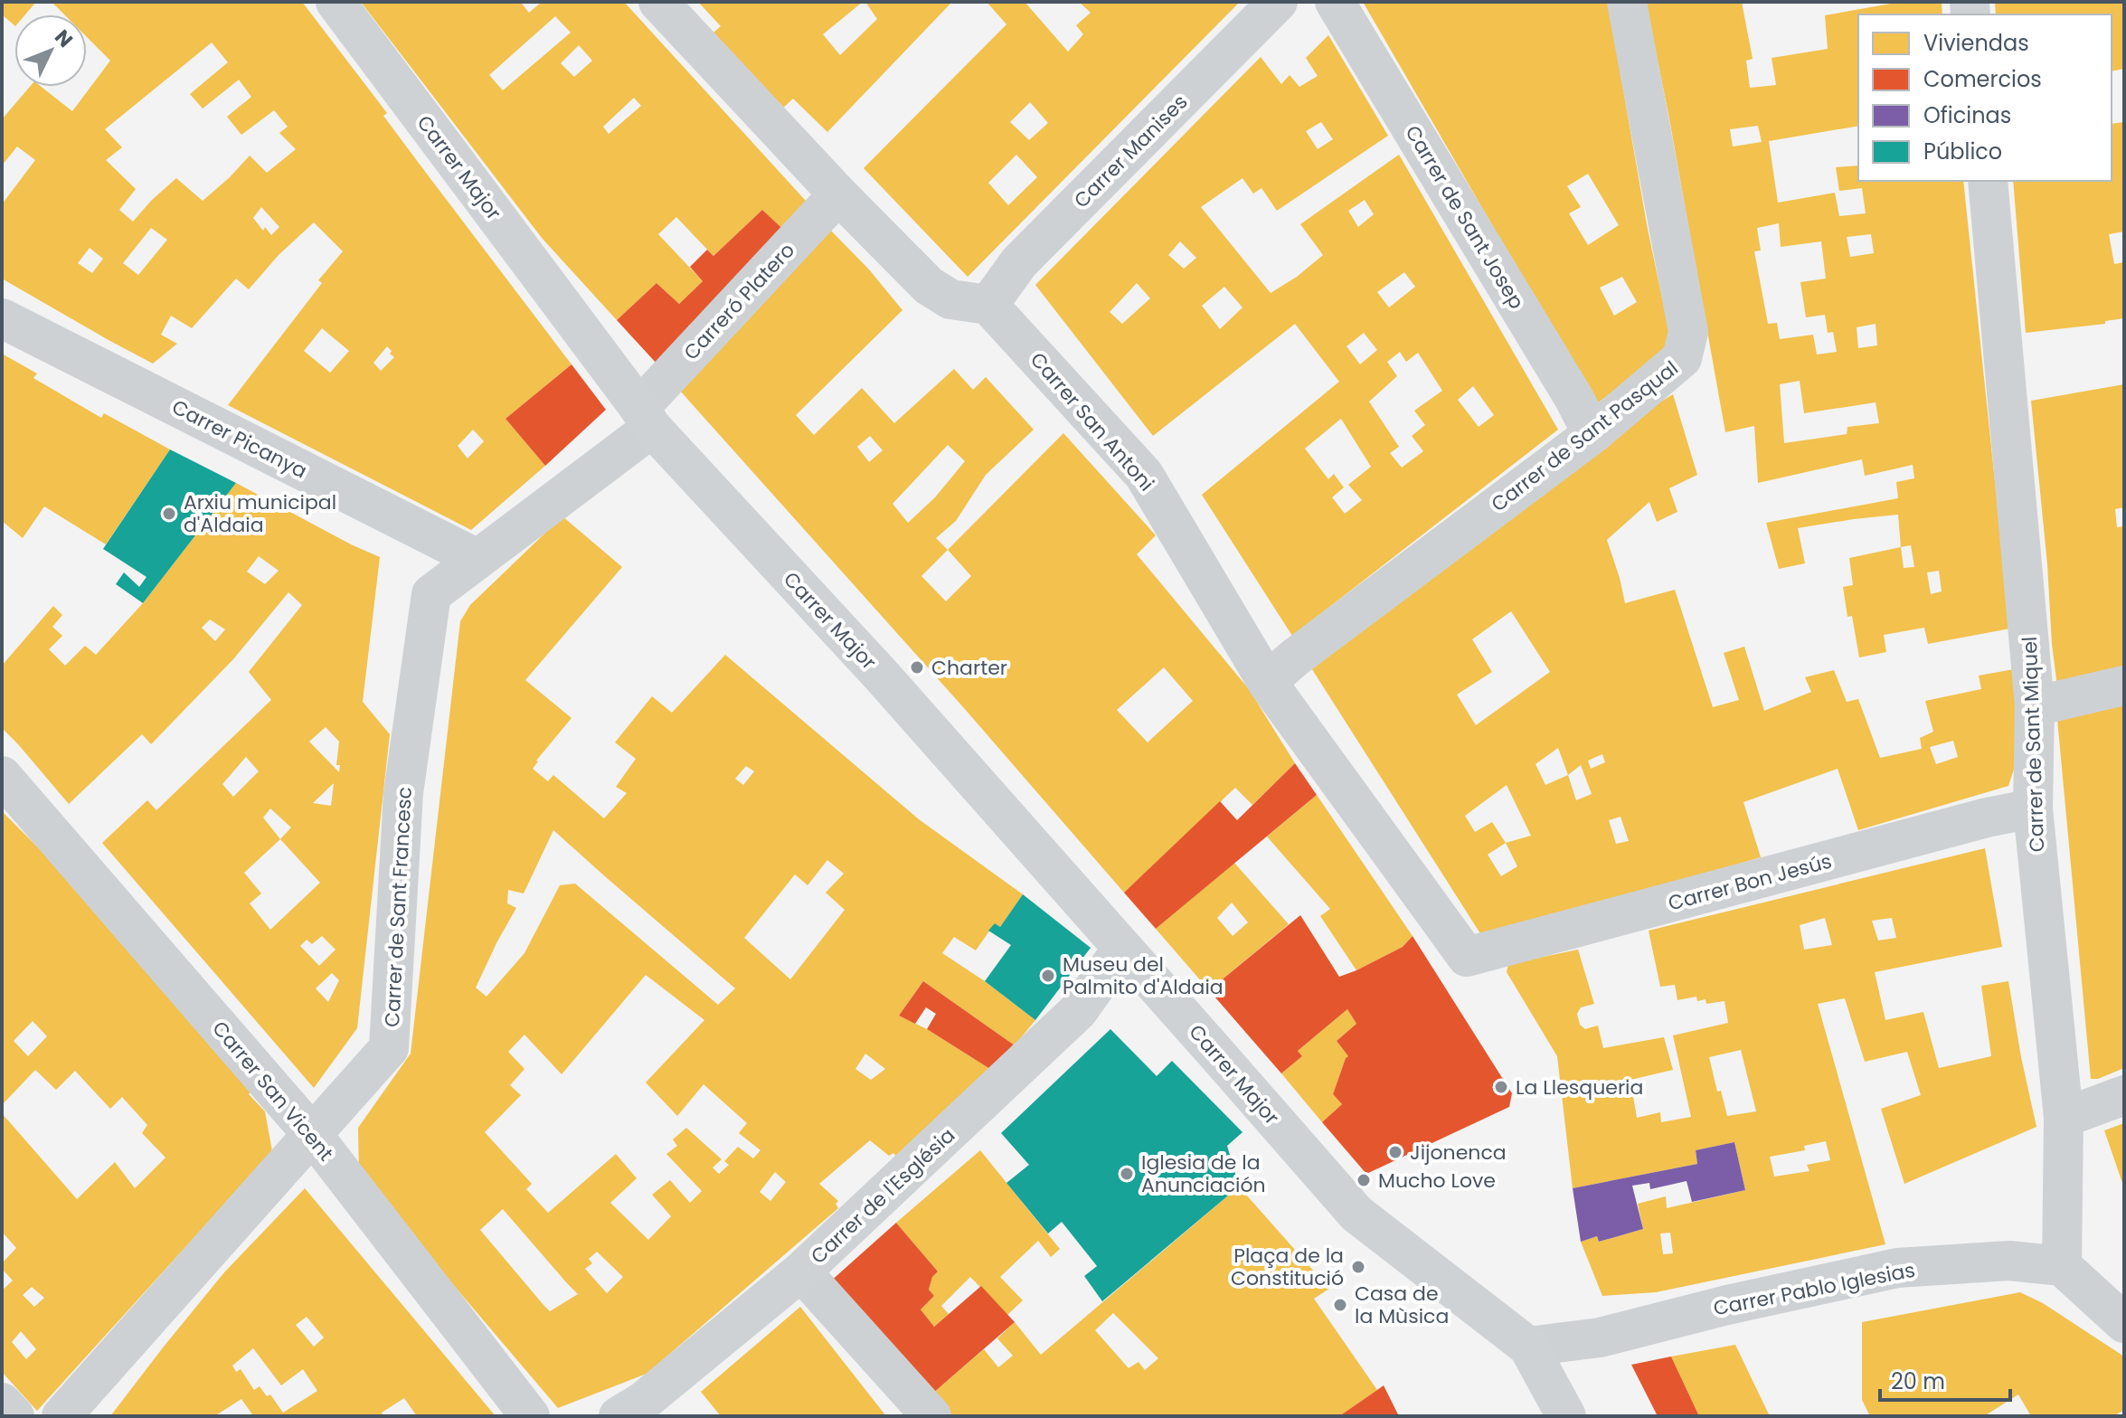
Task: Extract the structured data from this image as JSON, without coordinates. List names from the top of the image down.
{
  "streets": {
    "street": [
      "Carrer Manises",
      "Carrer Major",
      "Carrer de Sant Josep",
      "Carreró Platero",
      "Carrer San Antoni",
      "Carrer de Sant Pasqual",
      "Carrer Picanya",
      "Carrer de Sant Miquel",
      "Carrer Bon Jesús",
      "Carrer de Sant Francesc",
      "Carrer San Vicent",
      "Carrer de l'Església",
      "Carrer Pablo Iglesias"
    ]
  },
  "crossings": [
    ["Carrer Manises", "Carrer San Antoni"],
    ["Carrer Major", "Carreró Platero"],
    ["Carrer Major", "Carrer de Sant Francesc"],
    ["Carrer Major", "Carrer de l'Església"],
    ["Carrer Major", "Carrer Pablo Iglesias"],
    ["Carrer de Sant Josep", "Carrer de Sant Pasqual"],
    ["Carreró Platero", "Carrer de Sant Francesc"],
    ["Carrer San Antoni", "Carrer de Sant Pasqual"],
    ["Carrer San Antoni", "Carrer Bon Jesús"],
    ["Carrer Picanya", "Carrer de Sant Francesc"],
    ["Carrer de Sant Miquel", "Carrer Bon Jesús"],
    ["Carrer de Sant Miquel", "Carrer Pablo Iglesias"],
    ["Carrer de Sant Francesc", "Carrer San Vicent"]
  ],
  "places": [
    "Arxiu municipal d'Aldaia",
    "Charter",
    "Museu del Palmito d'Aldaia",
    "La Llesqueria",
    "Jijonenca",
    "Iglesia de la Anunciación",
    "Mucho Love",
    "Plaça de la Constitució",
    "Casa de la Mùsica"
  ],
  "legend": [
    "Viviendas",
    "Comercios",
    "Oficinas",
    "Público"
  ],
  "scale_bar": "20 m",
  "north": "top right"
}
